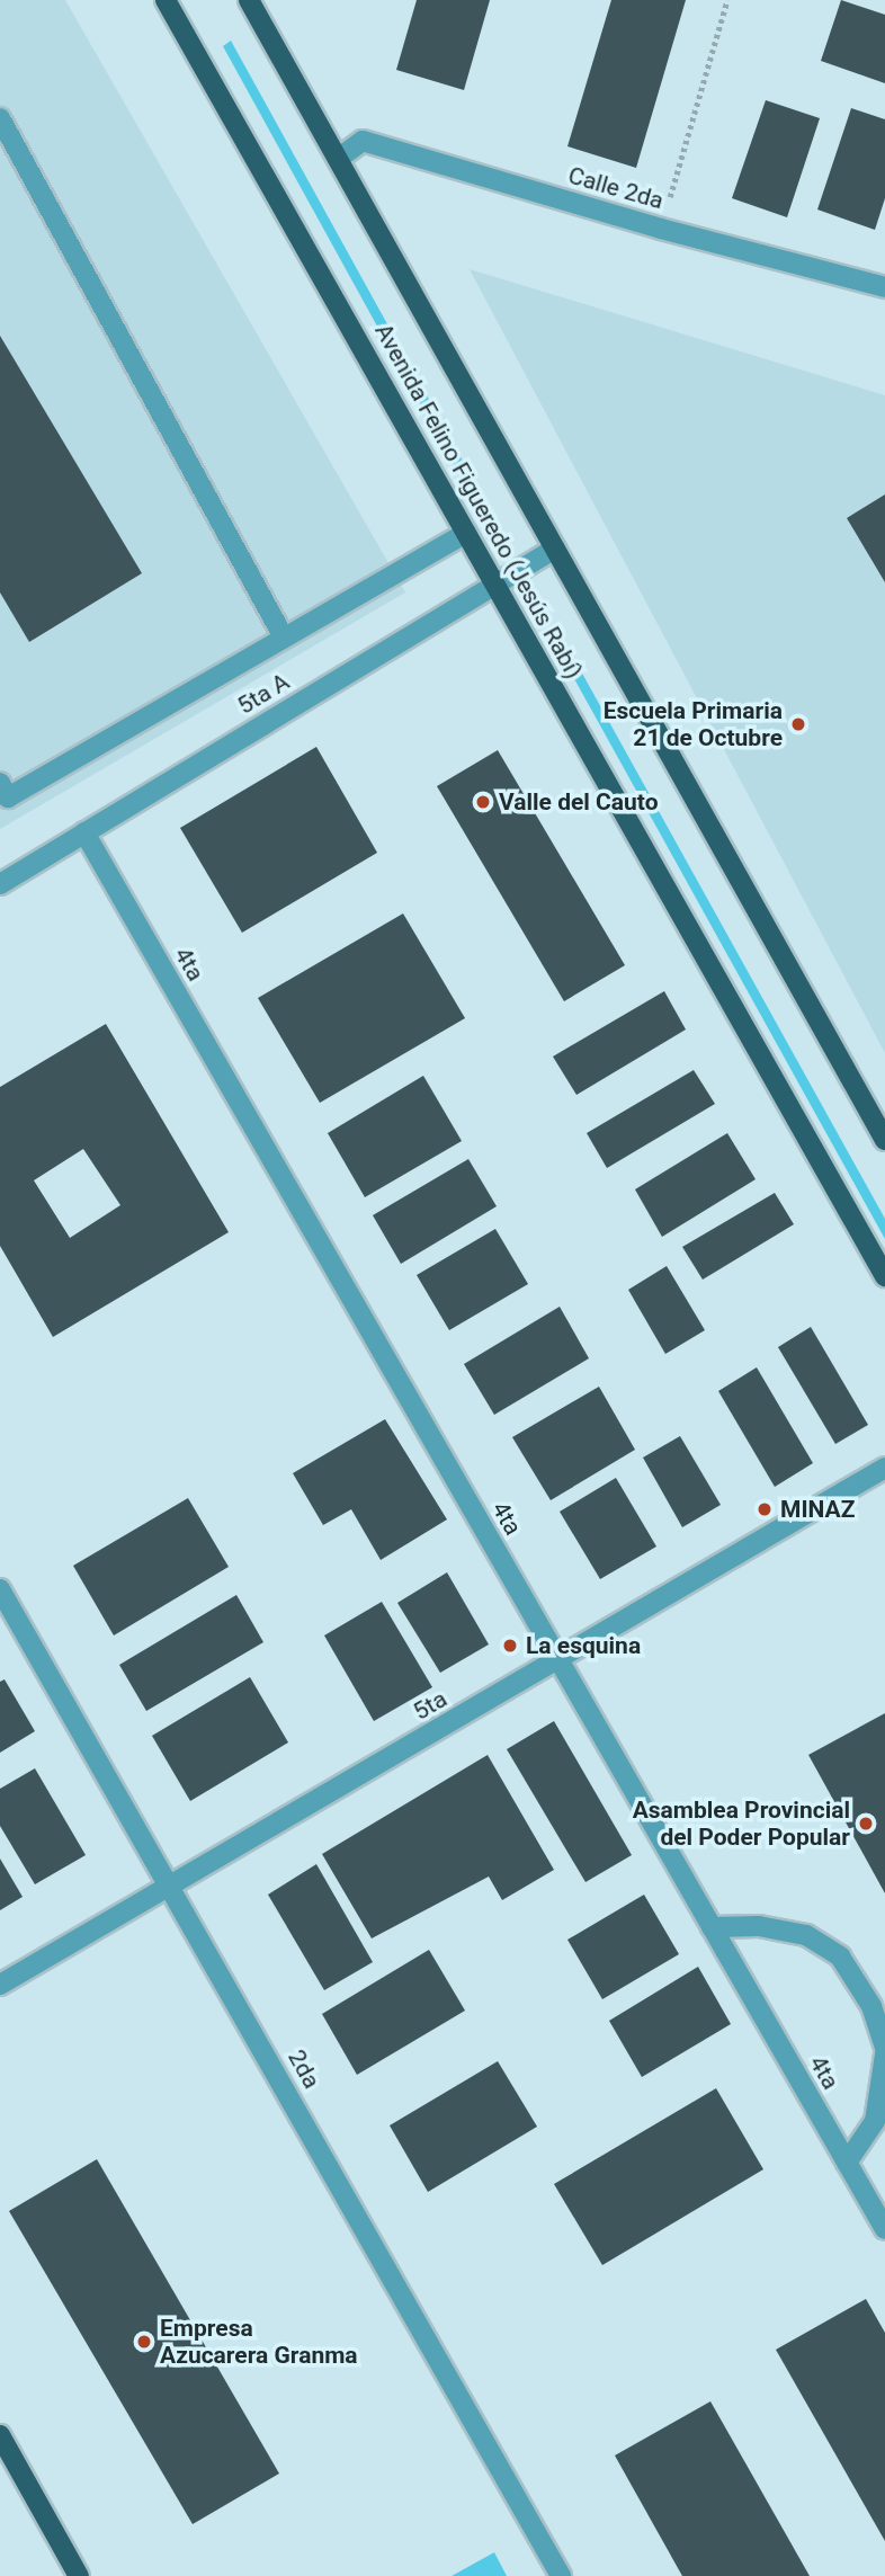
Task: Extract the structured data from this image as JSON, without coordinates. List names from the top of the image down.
{
  "streets": {
    "main road": ["Avenida Felino Figueredo (Jesús Rabí)"],
    "street": [
      "Calle 2da",
      "5ta A",
      "4ta",
      "5ta",
      "2da"
    ]
  },
  "crossings": [
    ["Calle 2da", "Avenida Felino Figueredo (Jesús Rabí)"],
    ["Avenida Felino Figueredo (Jesús Rabí)", "5ta A"],
    ["5ta A", "4ta"],
    ["4ta", "5ta"],
    ["5ta", "2da"]
  ],
  "places": [
    "Escuela Primaria 21 de Octubre",
    "Valle del Cauto",
    "MINAZ",
    "La esquina",
    "Asamblea Provincial del Poder Popular",
    "Empresa Azucarera Granma"
  ]
}
